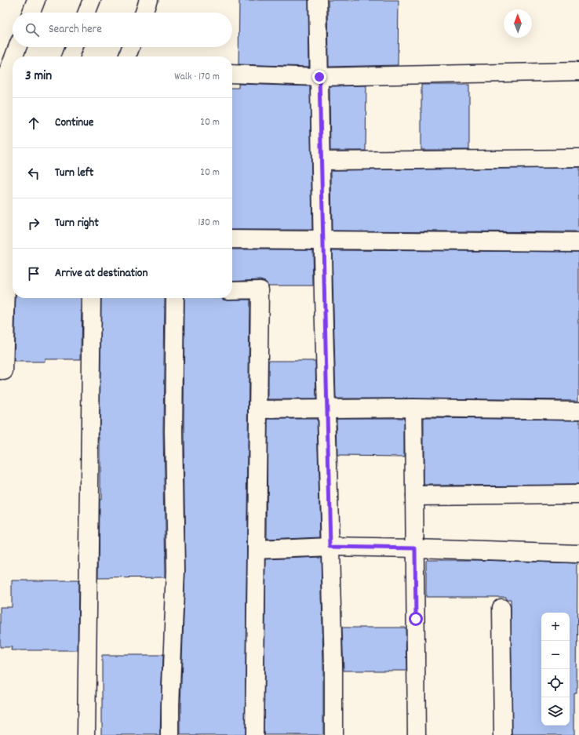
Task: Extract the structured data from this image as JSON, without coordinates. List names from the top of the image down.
{
  "north": "top",
  "page": {
    "search": "Search here",
    "heading": ["3 min", "Walk · 170 m"],
    "list": [
      ["Continue", "20 m"],
      ["Turn left", "20 m"],
      ["Turn right", "130 m"],
      "Arrive at destination"
    ],
    "map_buttons": ["+", "−"]
  }
}
